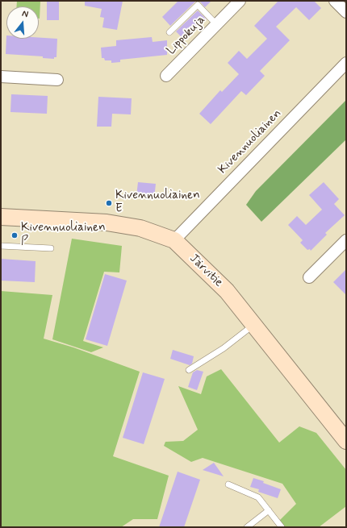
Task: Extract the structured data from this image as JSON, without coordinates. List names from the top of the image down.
{
  "streets": {
    "street": ["Lippokuja", "Kivennuoliainen", "Järvitie"]
  },
  "crossings": [
    ["Kivennuoliainen", "Järvitie"]
  ],
  "places": ["Kivennuoliainen E", "Kivennuoliainen P"],
  "north": "top"
}
